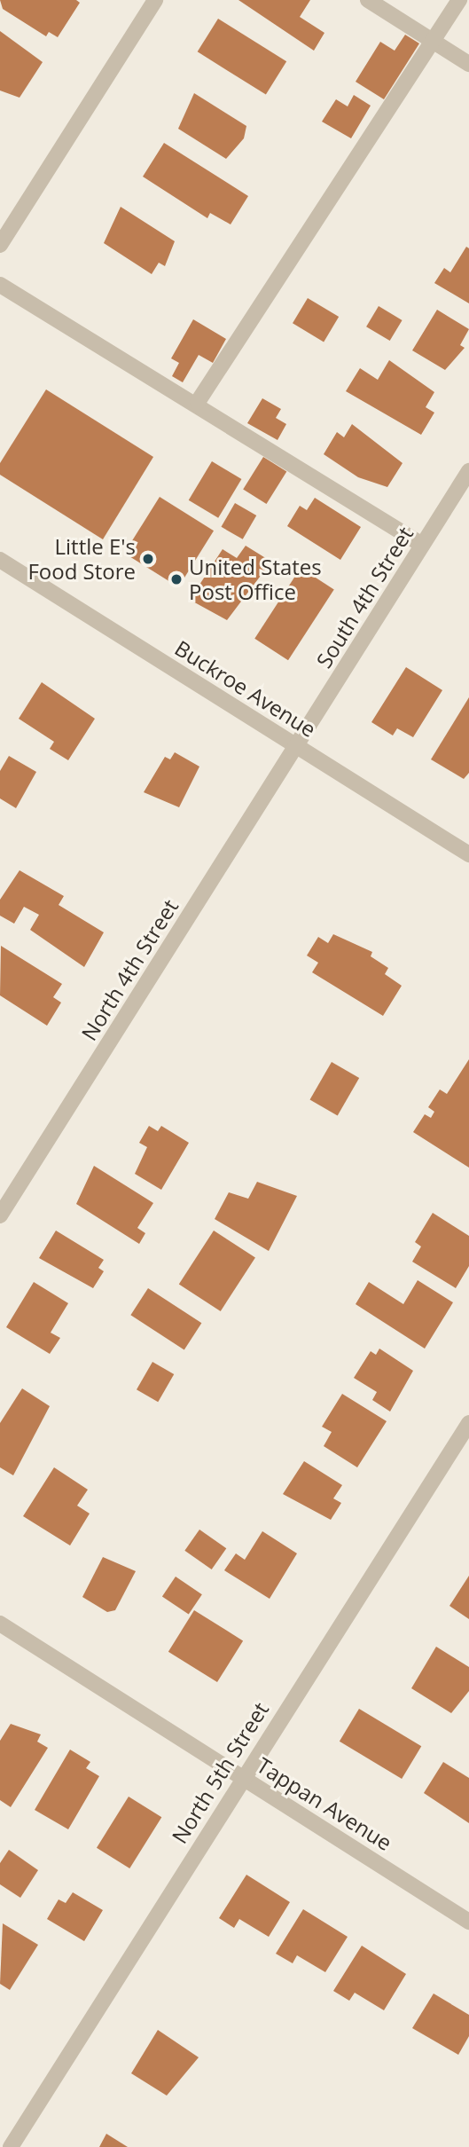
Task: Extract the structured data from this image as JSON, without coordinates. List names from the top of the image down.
{
  "streets": {
    "street": [
      "South 4th Street",
      "Buckroe Avenue",
      "North 4th Street",
      "North 5th Street",
      "Tappan Avenue"
    ]
  },
  "crossings": [
    ["South 4th Street", "Buckroe Avenue"],
    ["South 4th Street", "North 4th Street"],
    ["Buckroe Avenue", "North 4th Street"],
    ["North 5th Street", "Tappan Avenue"]
  ],
  "places": ["Little E's Food Store", "United States Post Office"]
}
